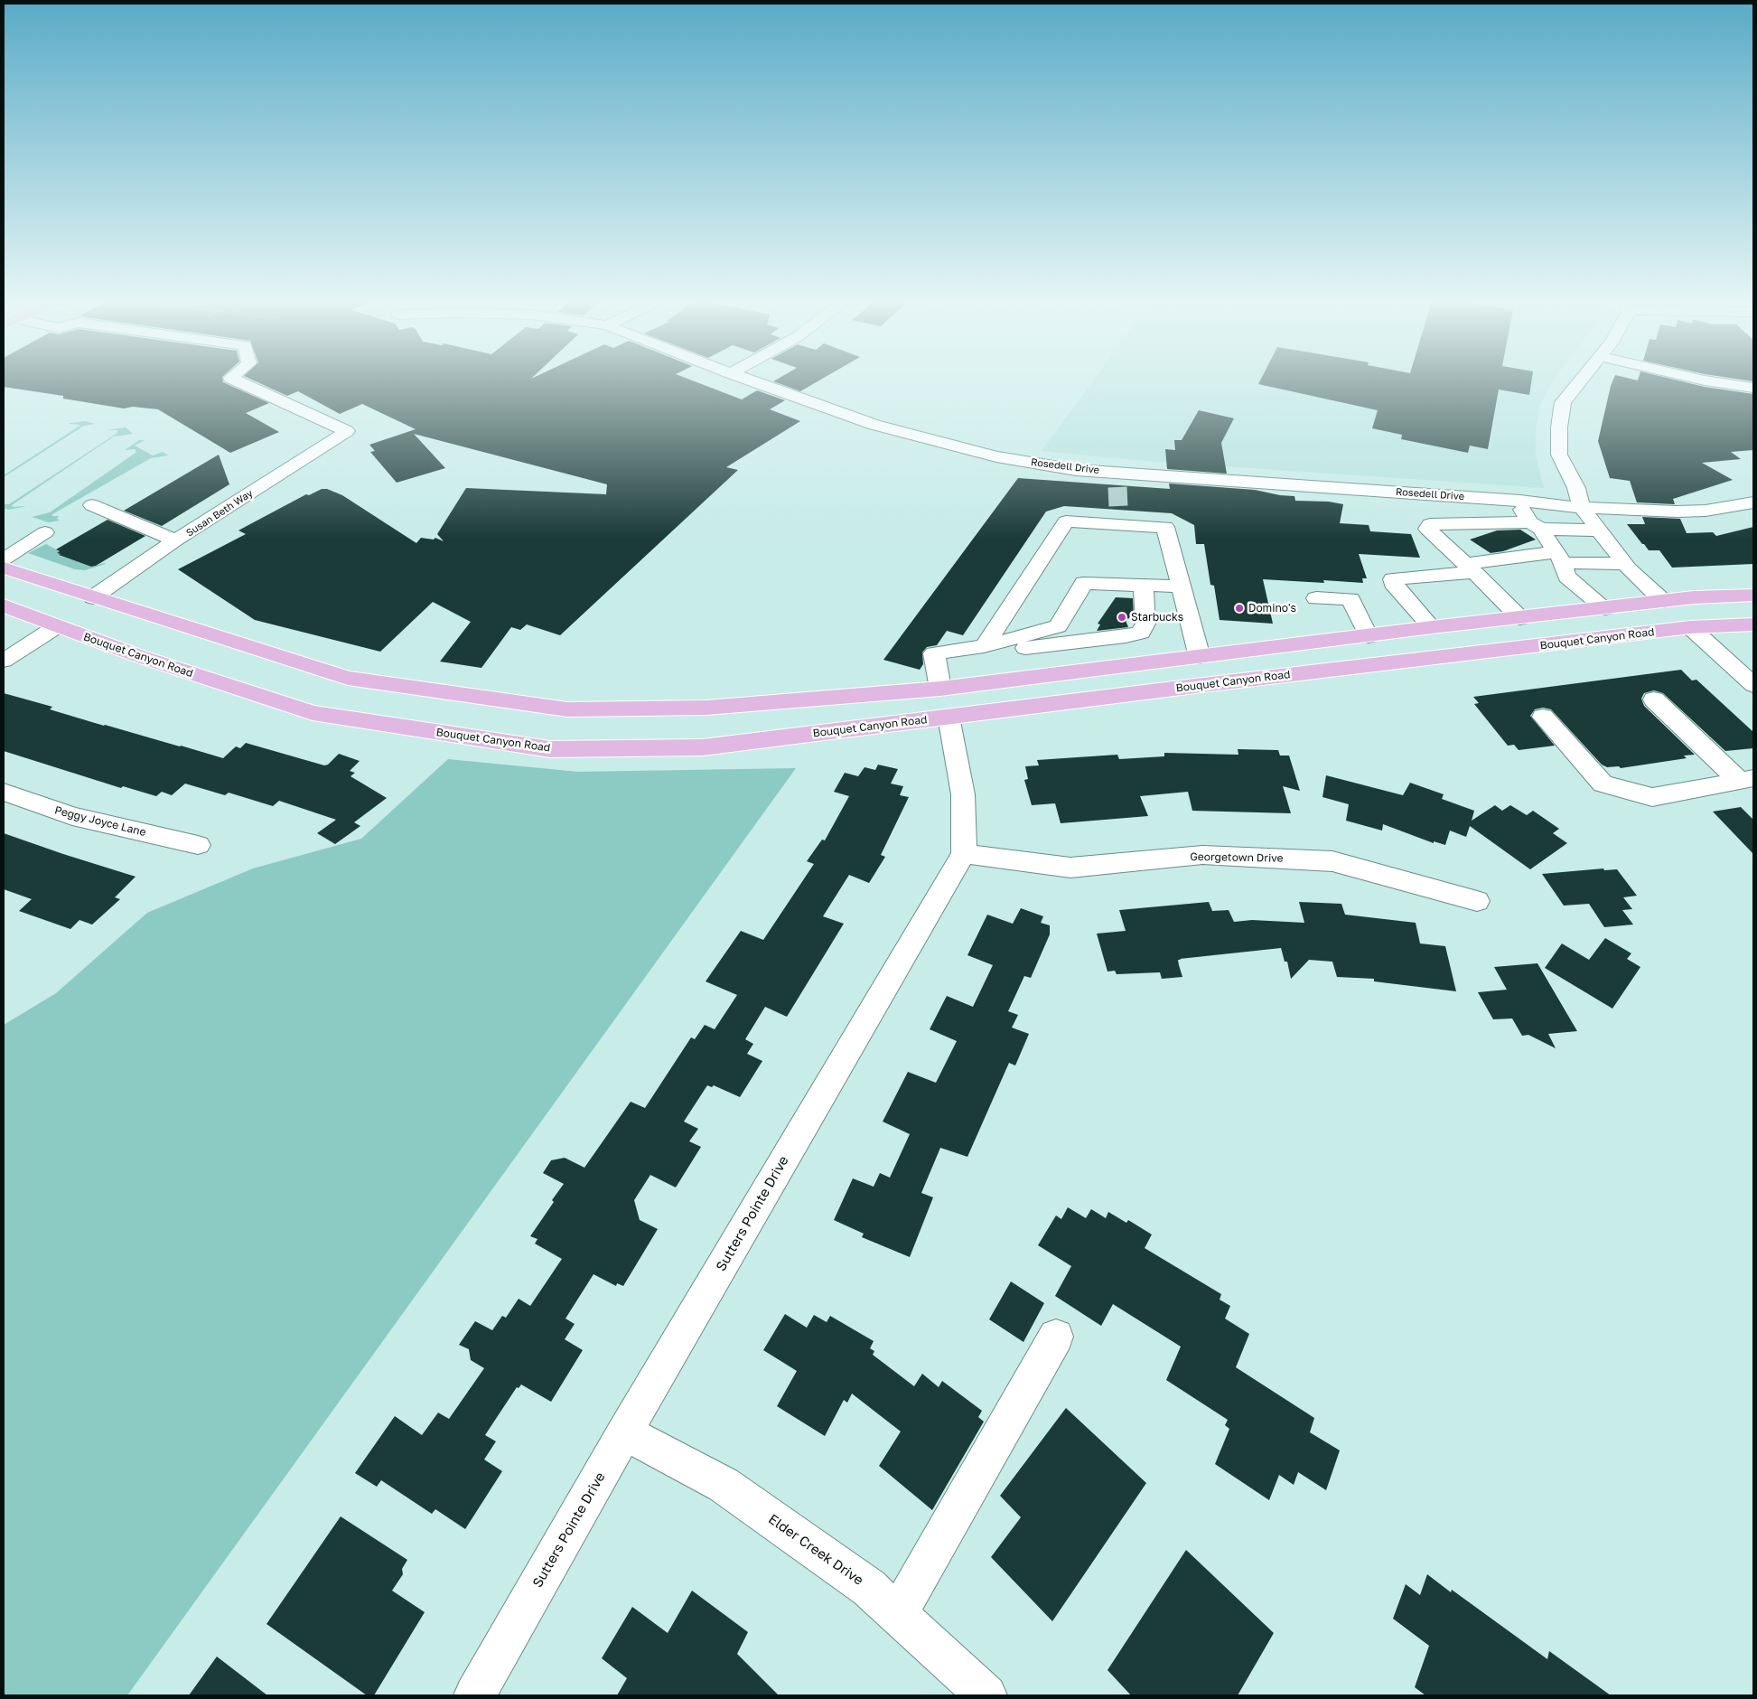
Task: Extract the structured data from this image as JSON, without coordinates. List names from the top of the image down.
{
  "streets": {
    "main road": ["Bouquet Canyon Road"],
    "street": [
      "Rosedell Drive",
      "Susan Beth Way",
      "Peggy Joyce Lane",
      "Georgetown Drive",
      "Sutters Pointe Drive",
      "Elder Creek Drive"
    ]
  },
  "crossings": [
    ["Susan Beth Way", "Bouquet Canyon Road"],
    ["Georgetown Drive", "Sutters Pointe Drive"],
    ["Sutters Pointe Drive", "Elder Creek Drive"]
  ],
  "places": ["Domino's", "Starbucks"]
}
